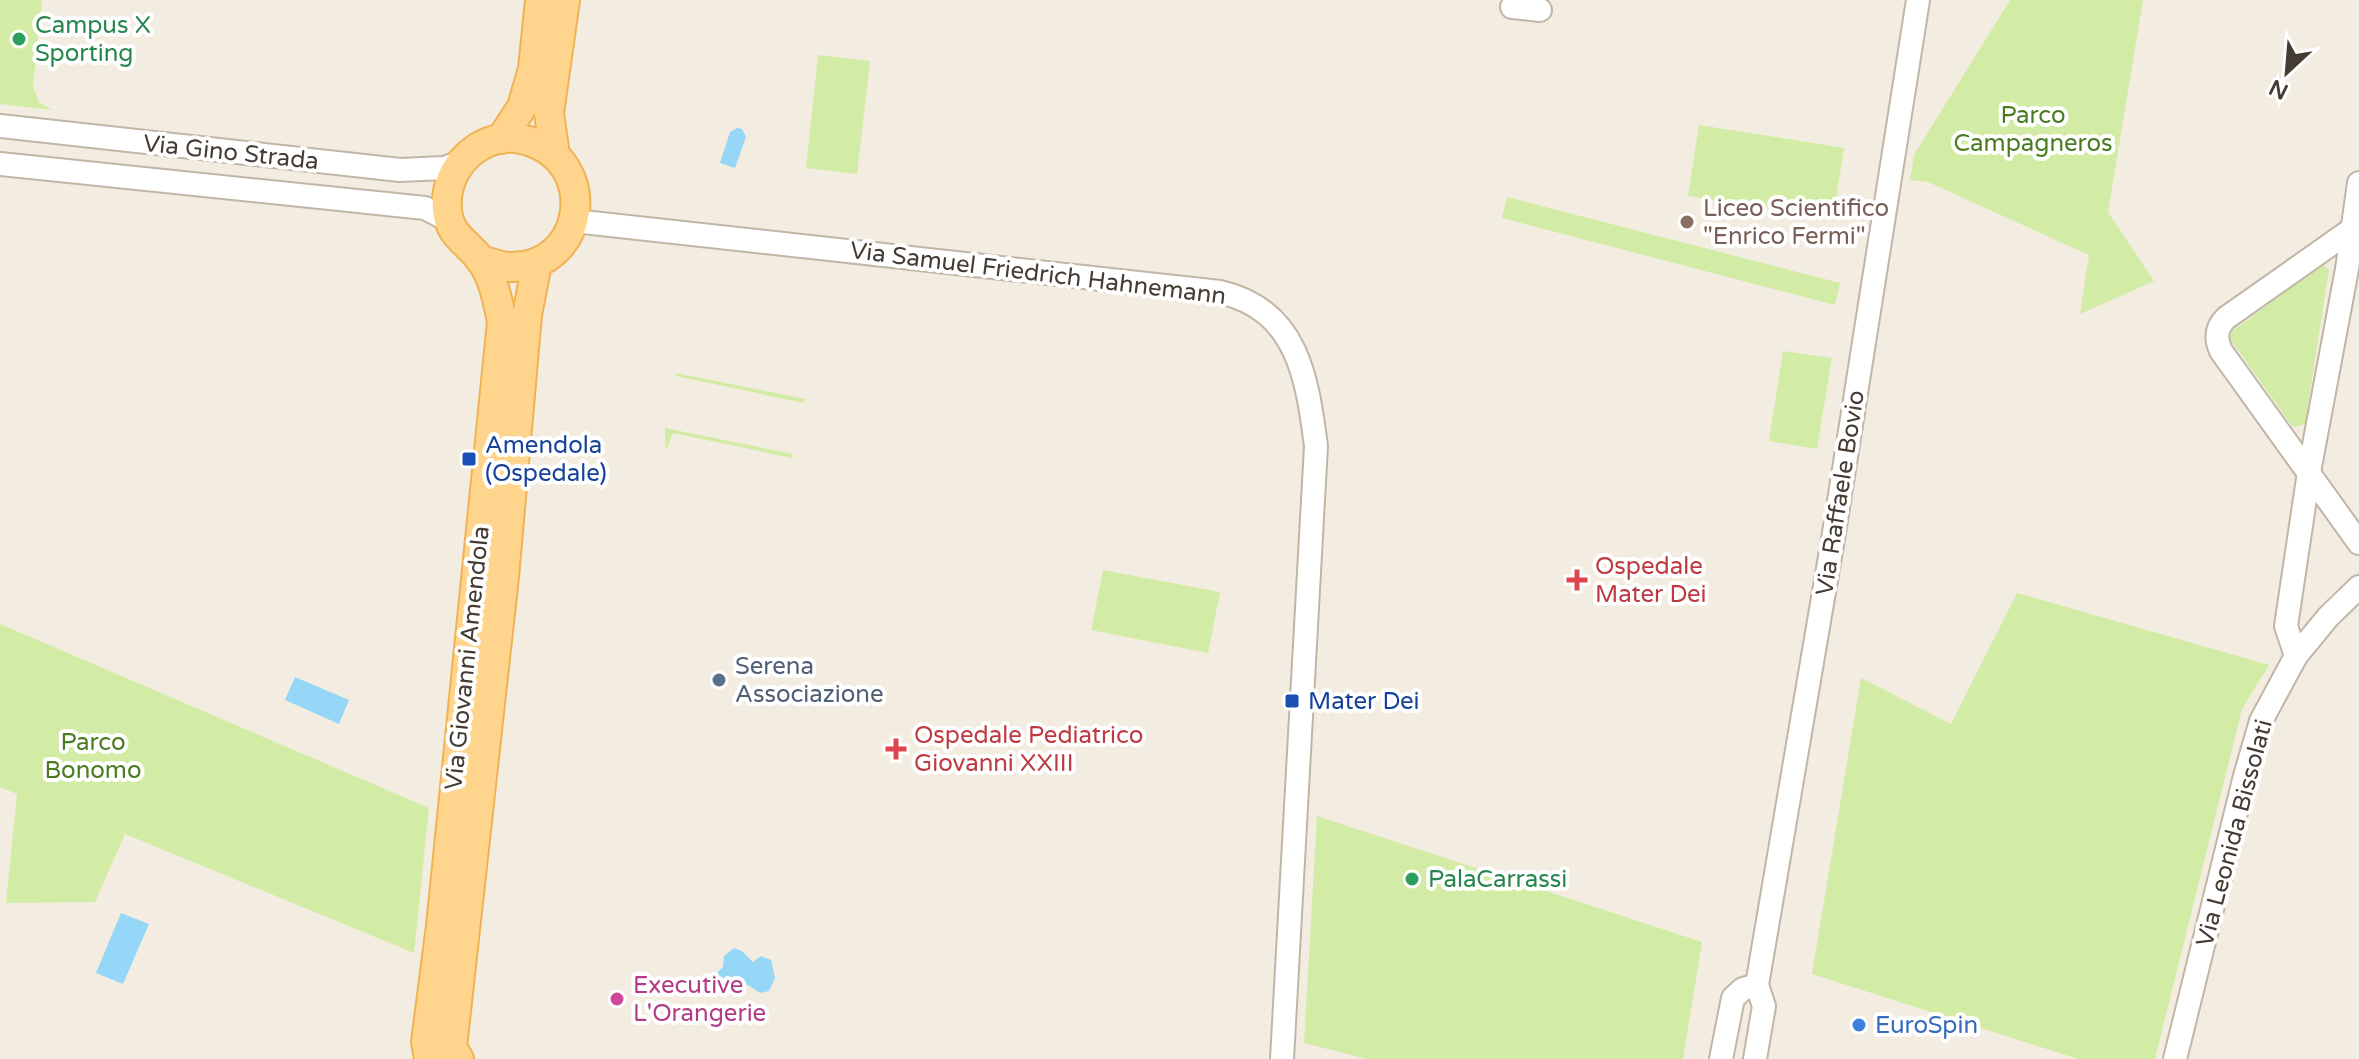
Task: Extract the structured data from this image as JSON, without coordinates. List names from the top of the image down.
{
  "streets": {
    "main road": ["Via Giovanni Amendola"],
    "street": [
      "Via Gino Strada",
      "Via Samuel Friedrich Hahnemann",
      "Via Raffaele Bovio",
      "Via Leonida Bissolati"
    ]
  },
  "crossings": [
    ["Via Gino Strada", "Via Samuel Friedrich Hahnemann"],
    ["Via Gino Strada", "Via Giovanni Amendola"],
    ["Via Samuel Friedrich Hahnemann", "Via Giovanni Amendola"]
  ],
  "parks": ["Parco Campagneros", "Parco Bonomo"],
  "places": {
    "other": [
      "Campus X Sporting",
      "Liceo Scientifico \"Enrico Fermi\"",
      "Serena Associazione",
      "PalaCarrassi",
      "Executive L'Orangerie",
      "EuroSpin"
    ],
    "transit": ["Amendola (Ospedale)", "Mater Dei"],
    "health": ["Ospedale Mater Dei", "Ospedale Pediatrico Giovanni XXIII"]
  },
  "north": "bottom left"
}
